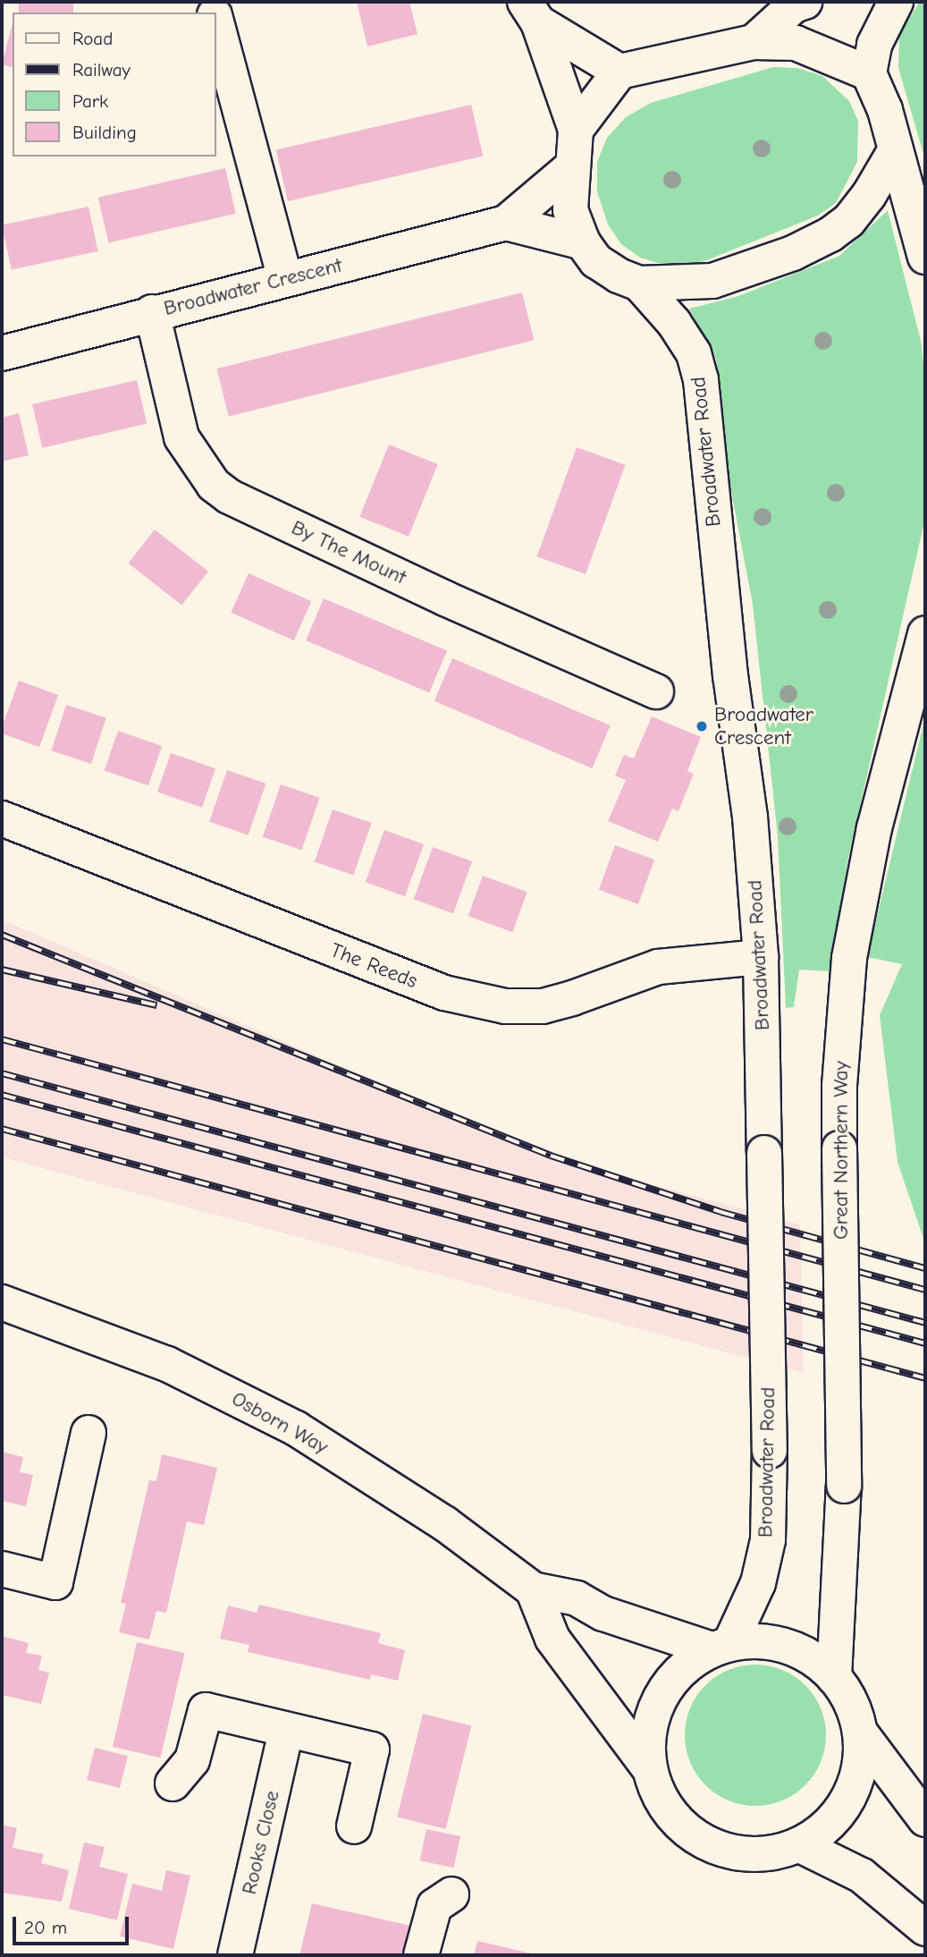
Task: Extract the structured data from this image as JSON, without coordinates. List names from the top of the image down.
{
  "streets": {
    "main road": [
      "Broadwater Crescent",
      "Broadwater Road",
      "By The Mount",
      "The Reeds",
      "Great Northern Way",
      "Osborn Way",
      "Rooks Close"
    ]
  },
  "crossings": [
    ["Broadwater Crescent", "By The Mount"],
    ["Broadwater Road", "The Reeds"],
    ["Broadwater Road", "Great Northern Way"],
    ["Broadwater Road", "Osborn Way"],
    ["Great Northern Way", "Osborn Way"]
  ],
  "places": ["Broadwater Crescent"],
  "legend": [
    "Road",
    "Railway",
    "Park",
    "Building"
  ],
  "scale_bar": "20 m"
}
